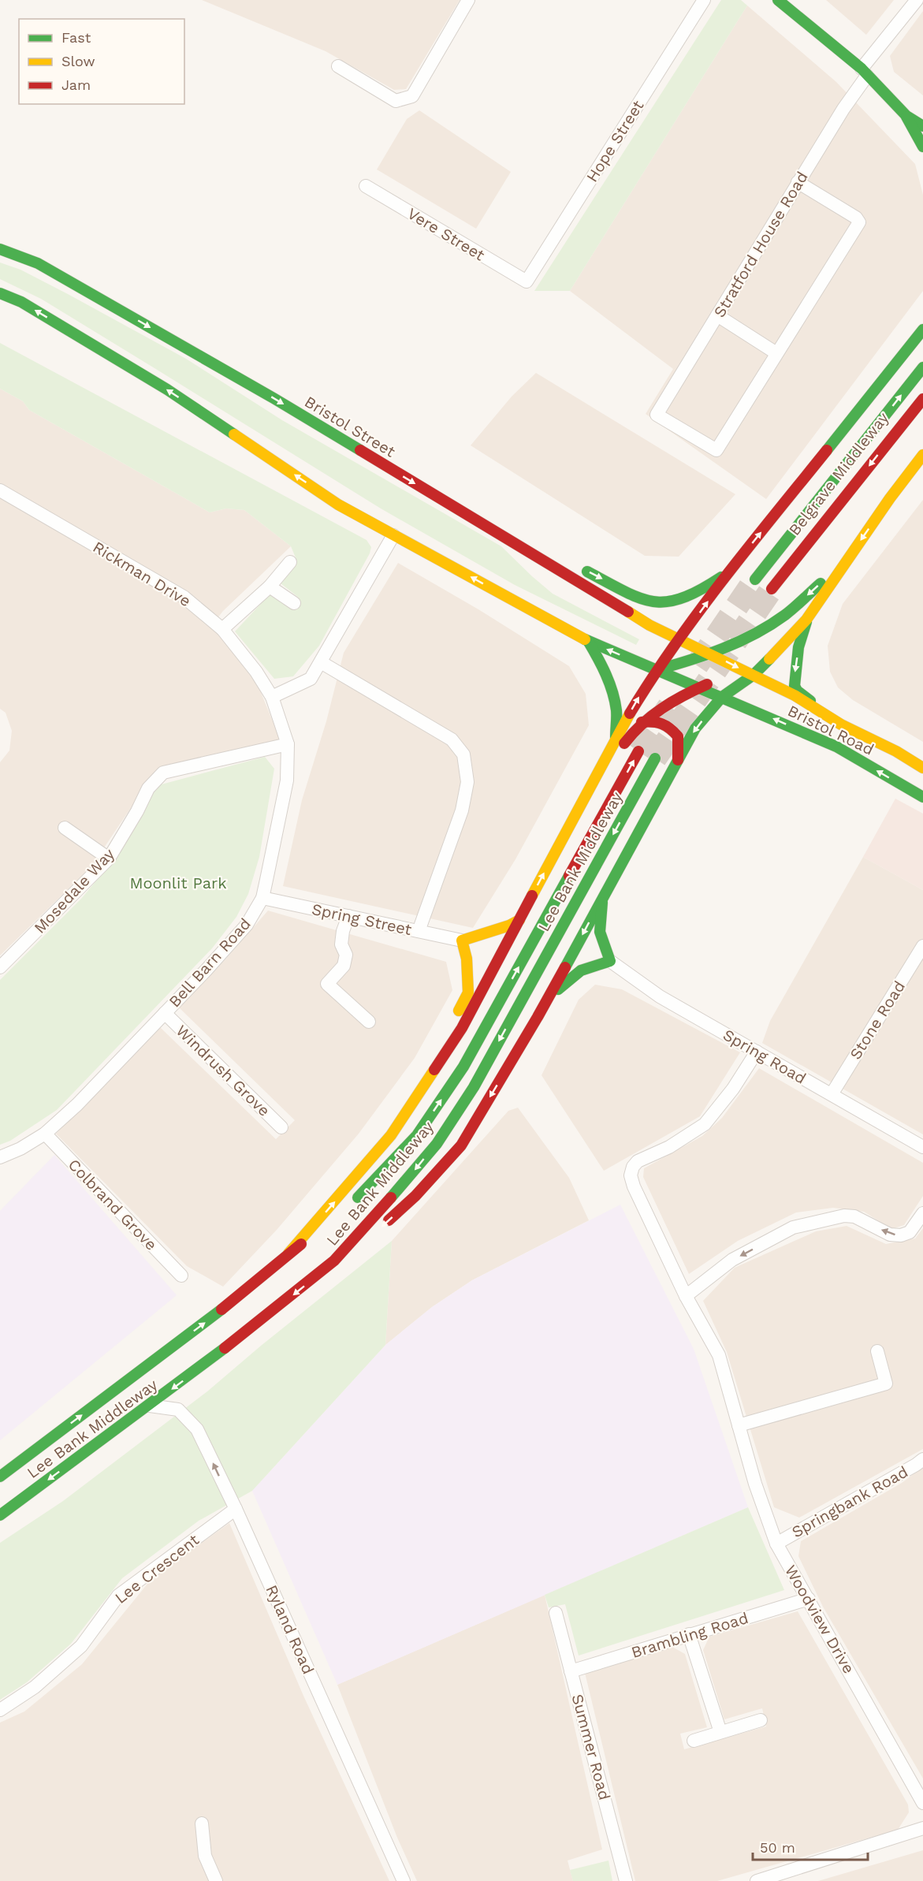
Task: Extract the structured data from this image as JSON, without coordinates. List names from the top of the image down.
{
  "streets": {
    "main road": [
      "Bristol Street",
      "Belgrave Middleway",
      "Bristol Road",
      "Lee Bank Middleway"
    ],
    "street": [
      "Hope Street",
      "Vere Street",
      "Stratford House Road",
      "Rickman Drive",
      "Mosedale Way",
      "Spring Street",
      "Bell Barn Road",
      "Stone Road",
      "Spring Road",
      "Windrush Grove",
      "Colbrand Grove",
      "Springbank Road",
      "Lee Crescent",
      "Woodview Drive",
      "Ryland Road",
      "Brambling Road",
      "Summer Road"
    ]
  },
  "crossings": [
    ["Hope Street", "Vere Street"],
    ["Bristol Street", "Bristol Road"],
    ["Rickman Drive", "Bell Barn Road"],
    ["Lee Bank Middleway", "Ryland Road"],
    ["Mosedale Way", "Bell Barn Road"],
    ["Spring Street", "Bell Barn Road"],
    ["Bell Barn Road", "Windrush Grove"],
    ["Bell Barn Road", "Colbrand Grove"],
    ["Stone Road", "Spring Road"],
    ["Spring Road", "Woodview Drive"],
    ["Springbank Road", "Woodview Drive"],
    ["Lee Crescent", "Ryland Road"],
    ["Woodview Drive", "Brambling Road"],
    ["Brambling Road", "Summer Road"]
  ],
  "parks": ["Moonlit Park"],
  "legend": ["Fast", "Slow", "Jam"],
  "scale_bar": "50 m"
}
